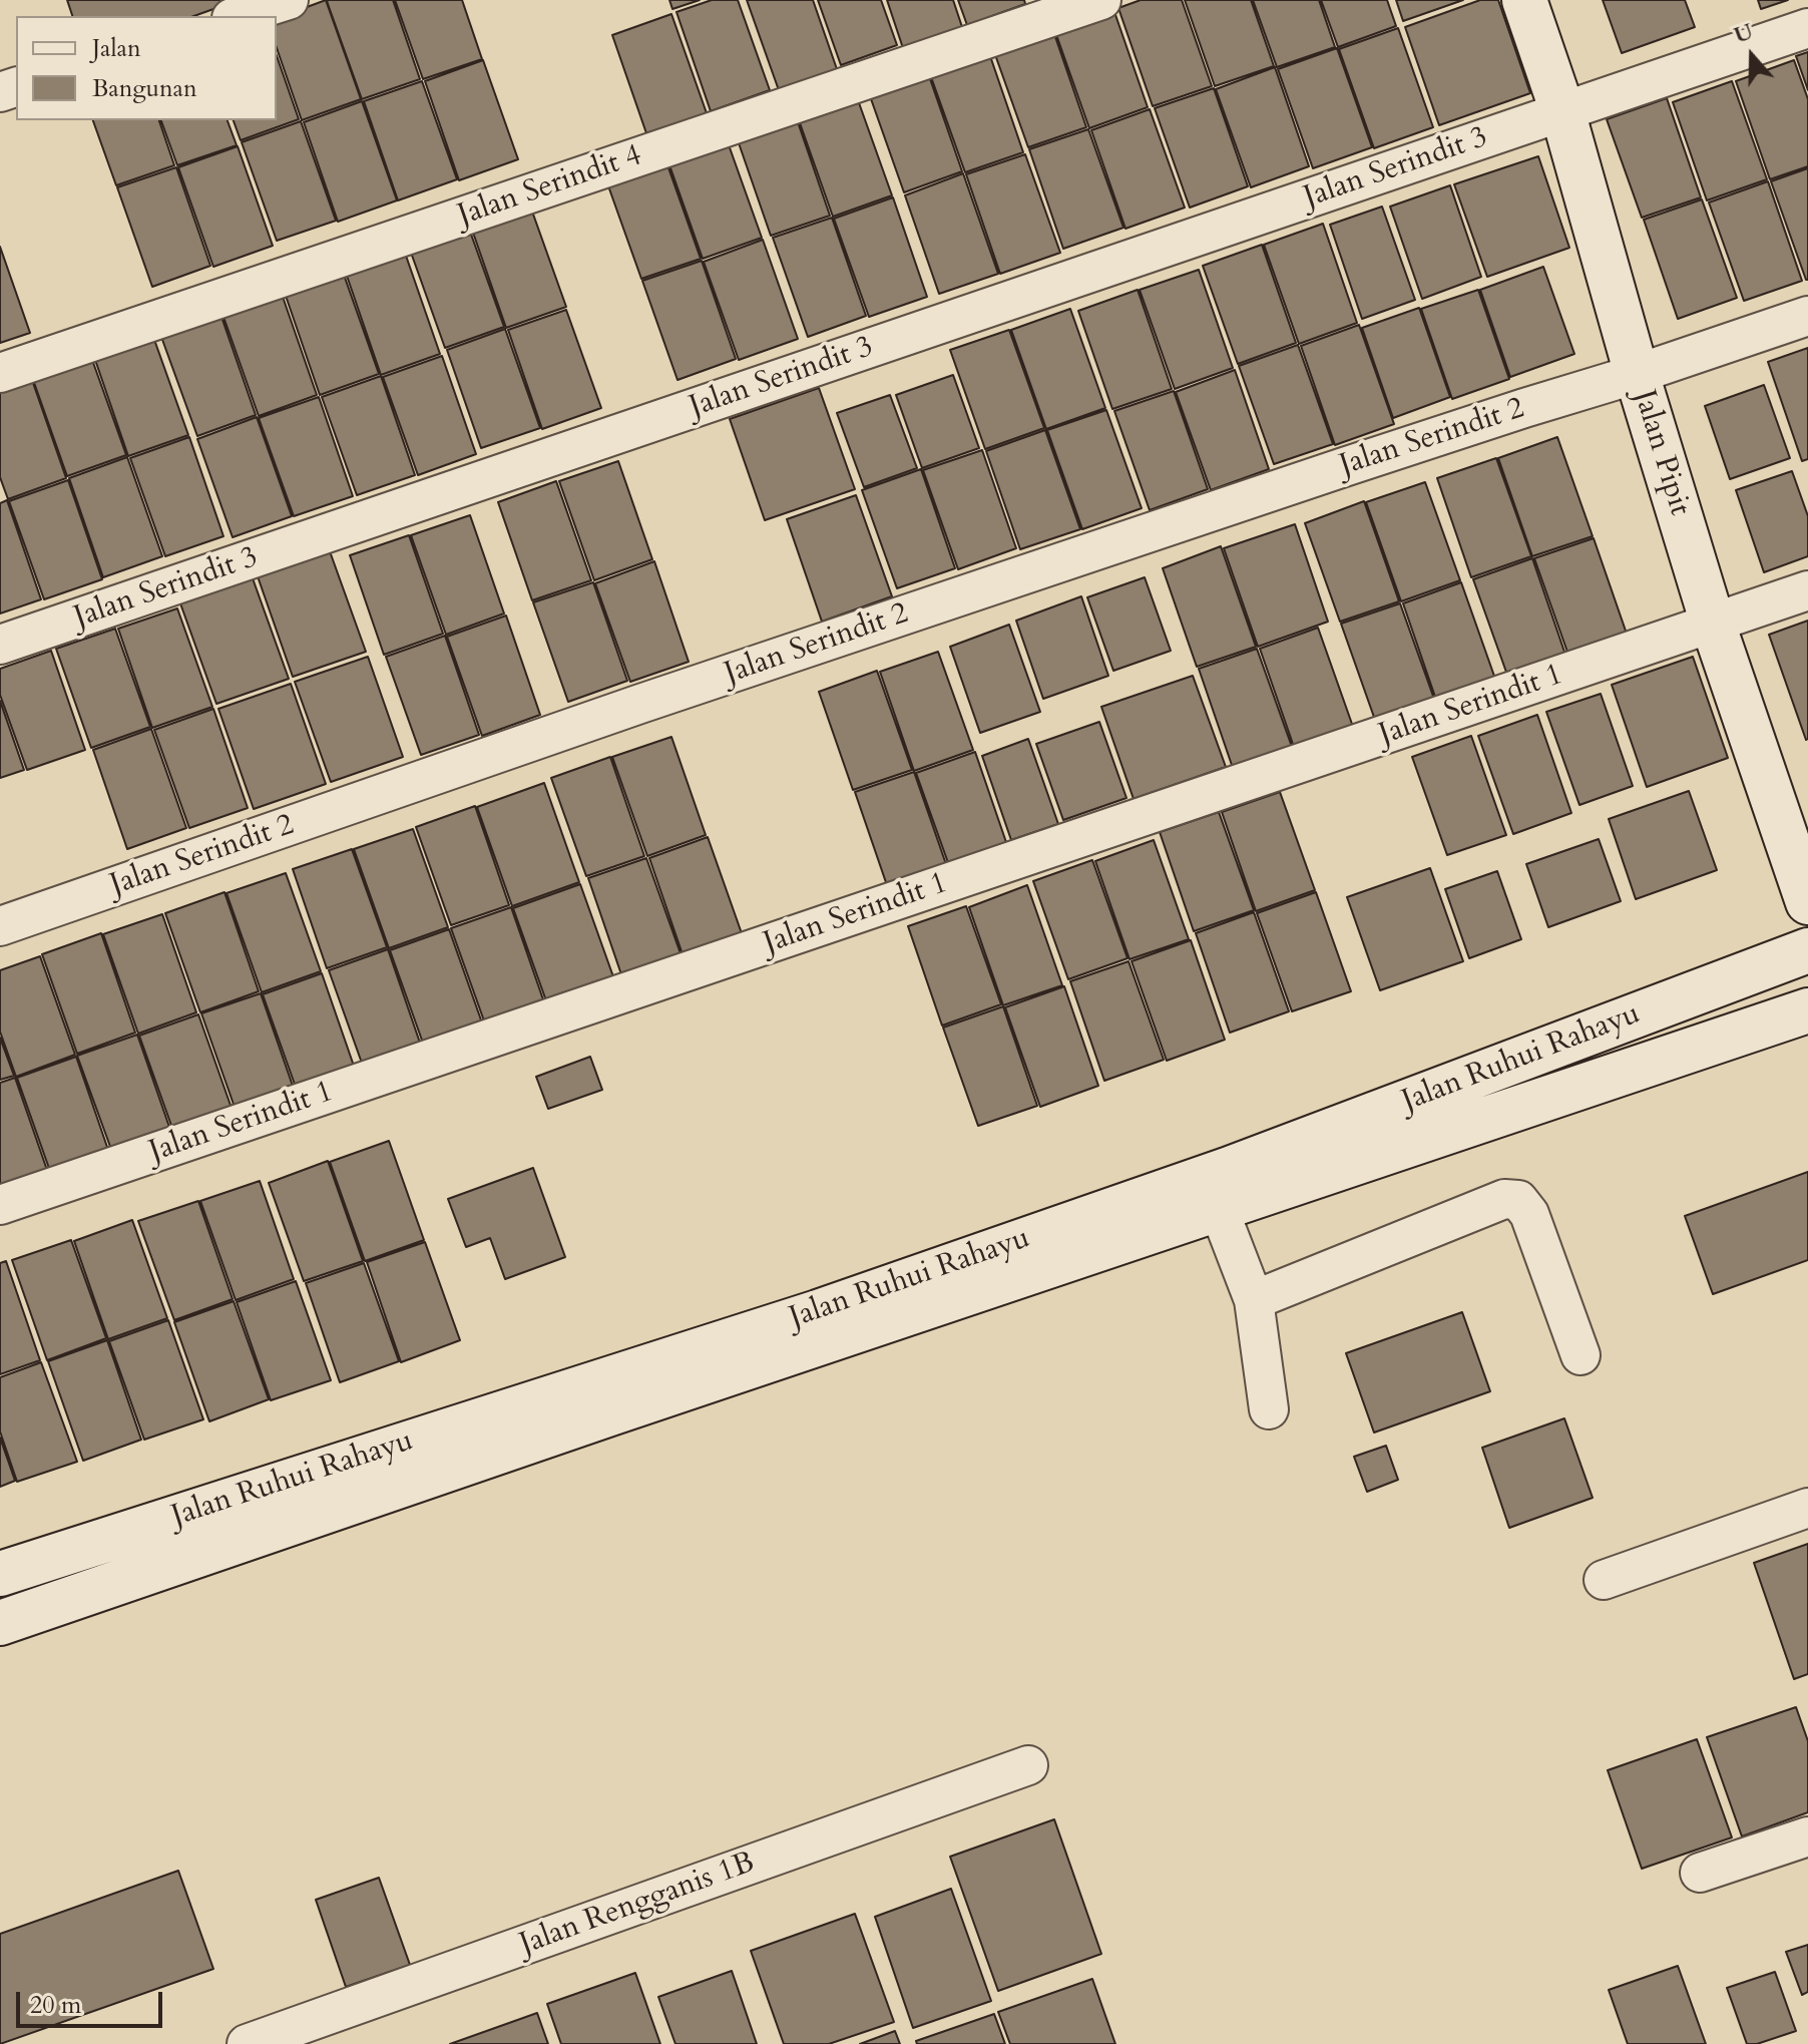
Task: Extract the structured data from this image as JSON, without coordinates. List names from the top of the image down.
{
  "streets": {
    "main road": ["Jalan Pipit", "Jalan Ruhui Rahayu"],
    "street": [
      "Jalan Serindit 3",
      "Jalan Serindit 4",
      "Jalan Serindit 2",
      "Jalan Serindit 1",
      "Jalan Rengganis 1B"
    ]
  },
  "crossings": [
    ["Jalan Serindit 3", "Jalan Pipit"],
    ["Jalan Serindit 2", "Jalan Pipit"],
    ["Jalan Pipit", "Jalan Serindit 1"]
  ],
  "legend": ["Jalan", "Bangunan"],
  "scale_bar": "20 m",
  "north": "top"
}
